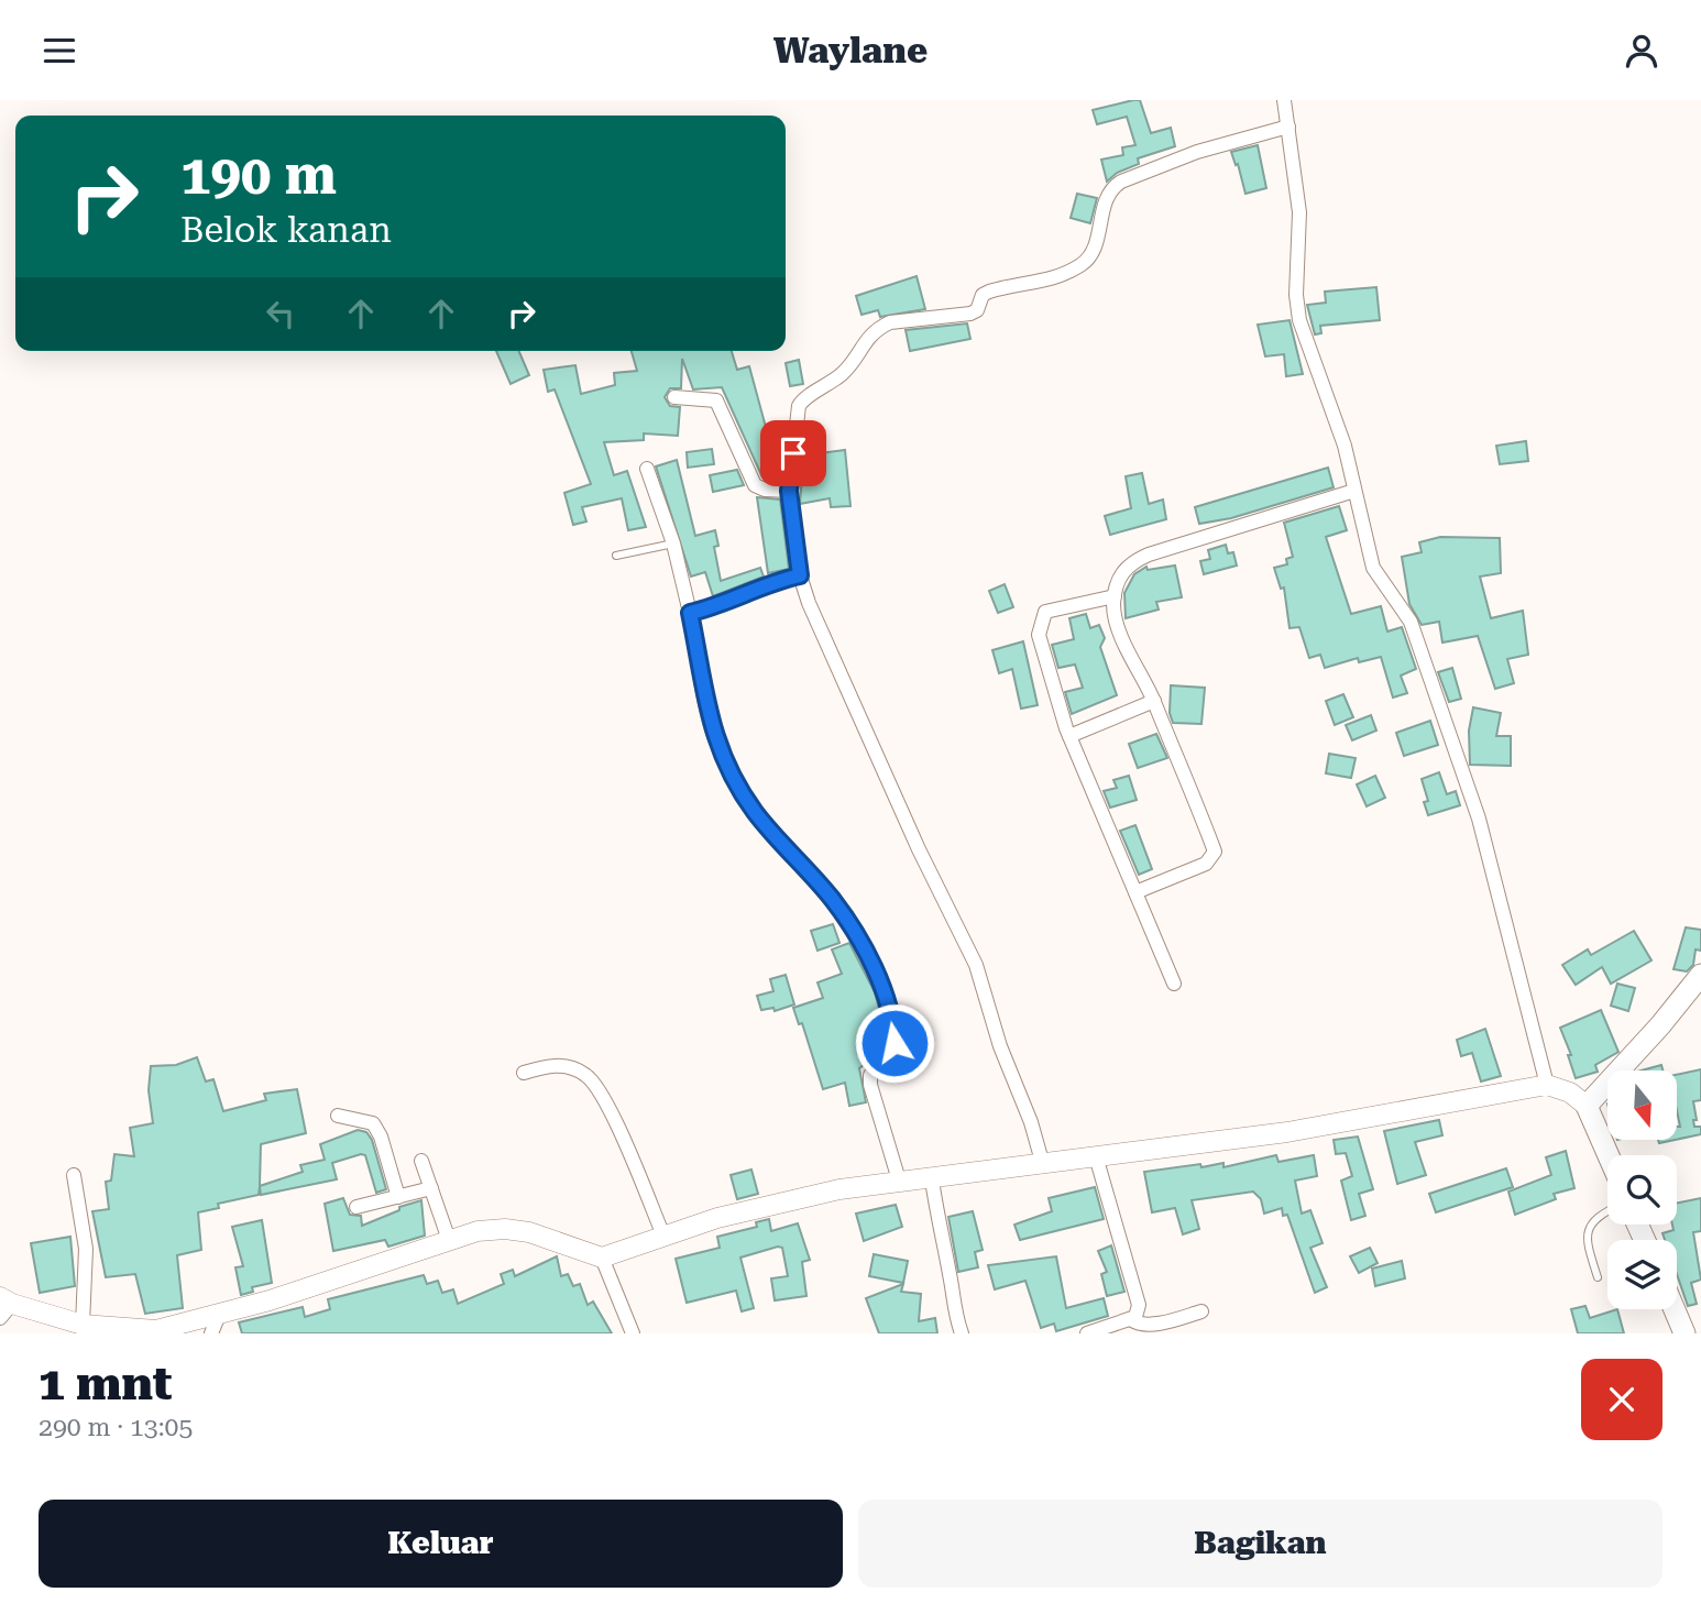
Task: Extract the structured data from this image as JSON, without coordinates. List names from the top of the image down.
{
  "north": "bottom",
  "page": {
    "header": "Waylane",
    "turn": ["190 m", "Belok kanan"],
    "heading": ["1 mnt", "290 m · 13:05"],
    "buttons": ["Keluar", "Bagikan"]
  }
}
